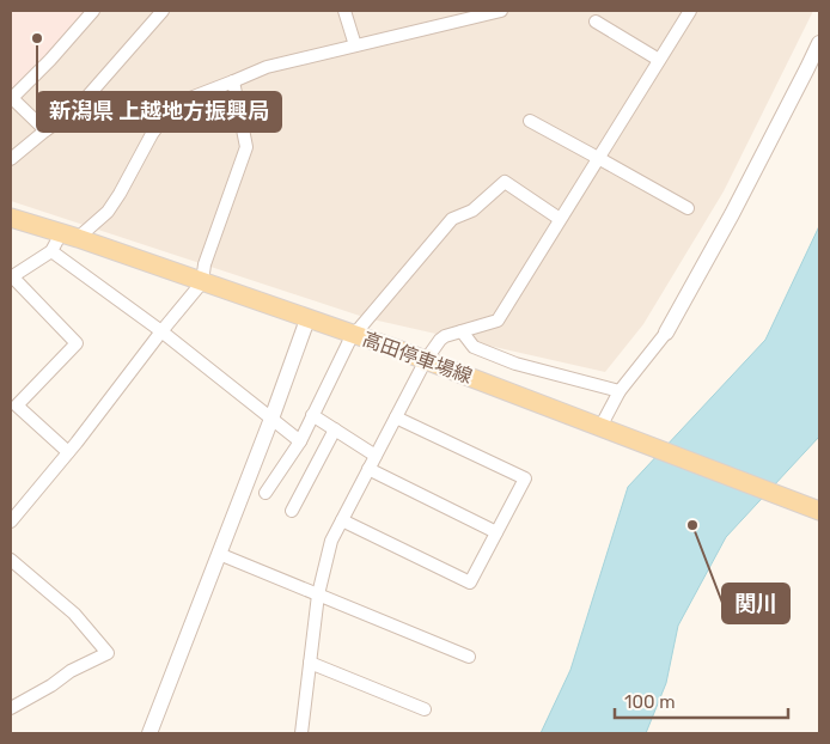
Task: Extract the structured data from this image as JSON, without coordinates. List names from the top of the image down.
{
  "streets": {
    "main road": ["高田停車場線"]
  },
  "places": ["新潟県 上越地方振興局", "関川"],
  "scale_bar": "100 m"
}
